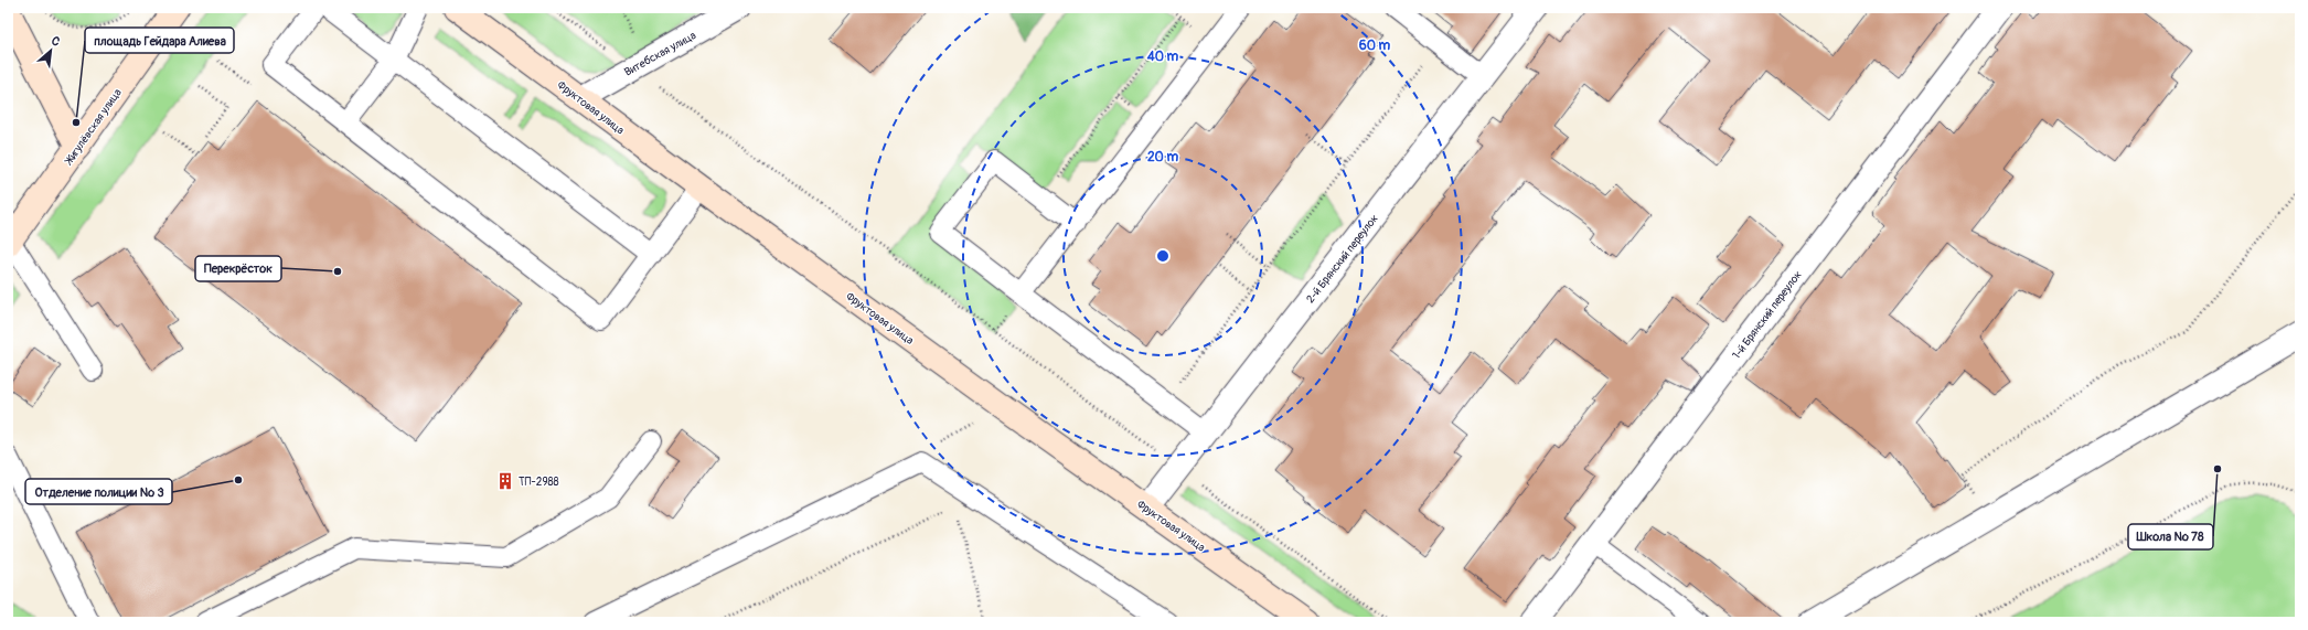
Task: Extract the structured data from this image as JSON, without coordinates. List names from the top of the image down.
{
  "streets": {
    "street": [
      "Витебская улица",
      "Фруктовая улица",
      "Жигулёвская улица",
      "2-й Брянский переулок",
      "1-й Брянский переулок"
    ]
  },
  "crossings": [
    ["Витебская улица", "Фруктовая улица"],
    ["Фруктовая улица", "2-й Брянский переулок"]
  ],
  "places": {
    "other": [
      "площадь Гейдара Алиева",
      "Перекрёсток",
      "Школа № 78",
      "Отделение полиции № 3"
    ],
    "building": ["ТП-2988"]
  },
  "north": "top right",
  "rings": ["60 m", "40 m", "20 m"]
}
